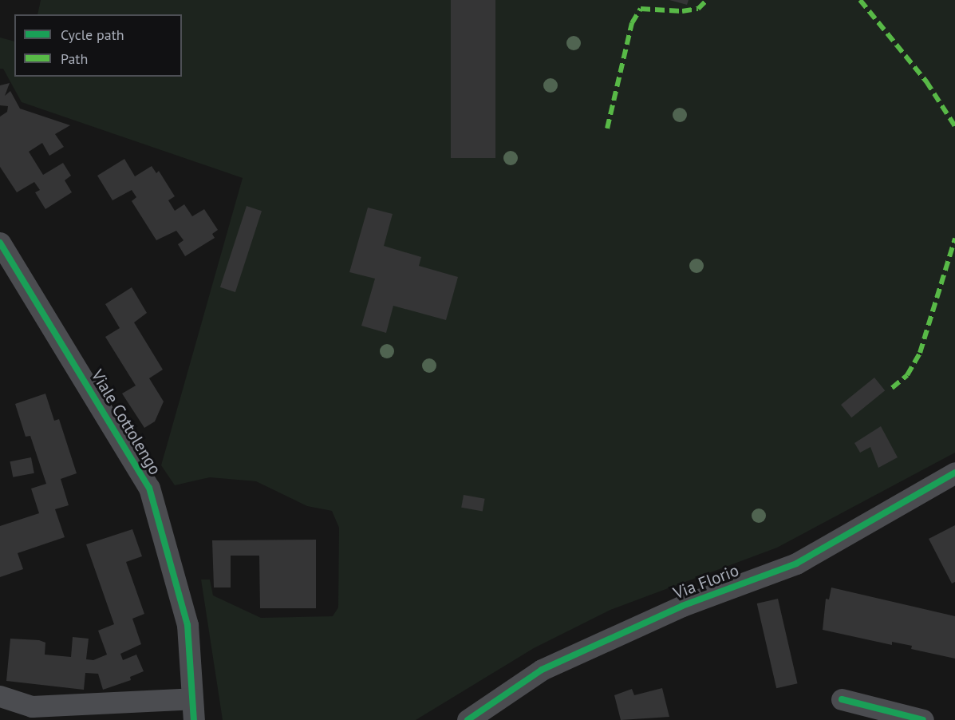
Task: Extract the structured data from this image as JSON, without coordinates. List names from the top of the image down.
{
  "streets": {
    "street": ["Viale Cottolengo", "Via Florio"]
  },
  "legend": ["Cycle path", "Path"]
}
